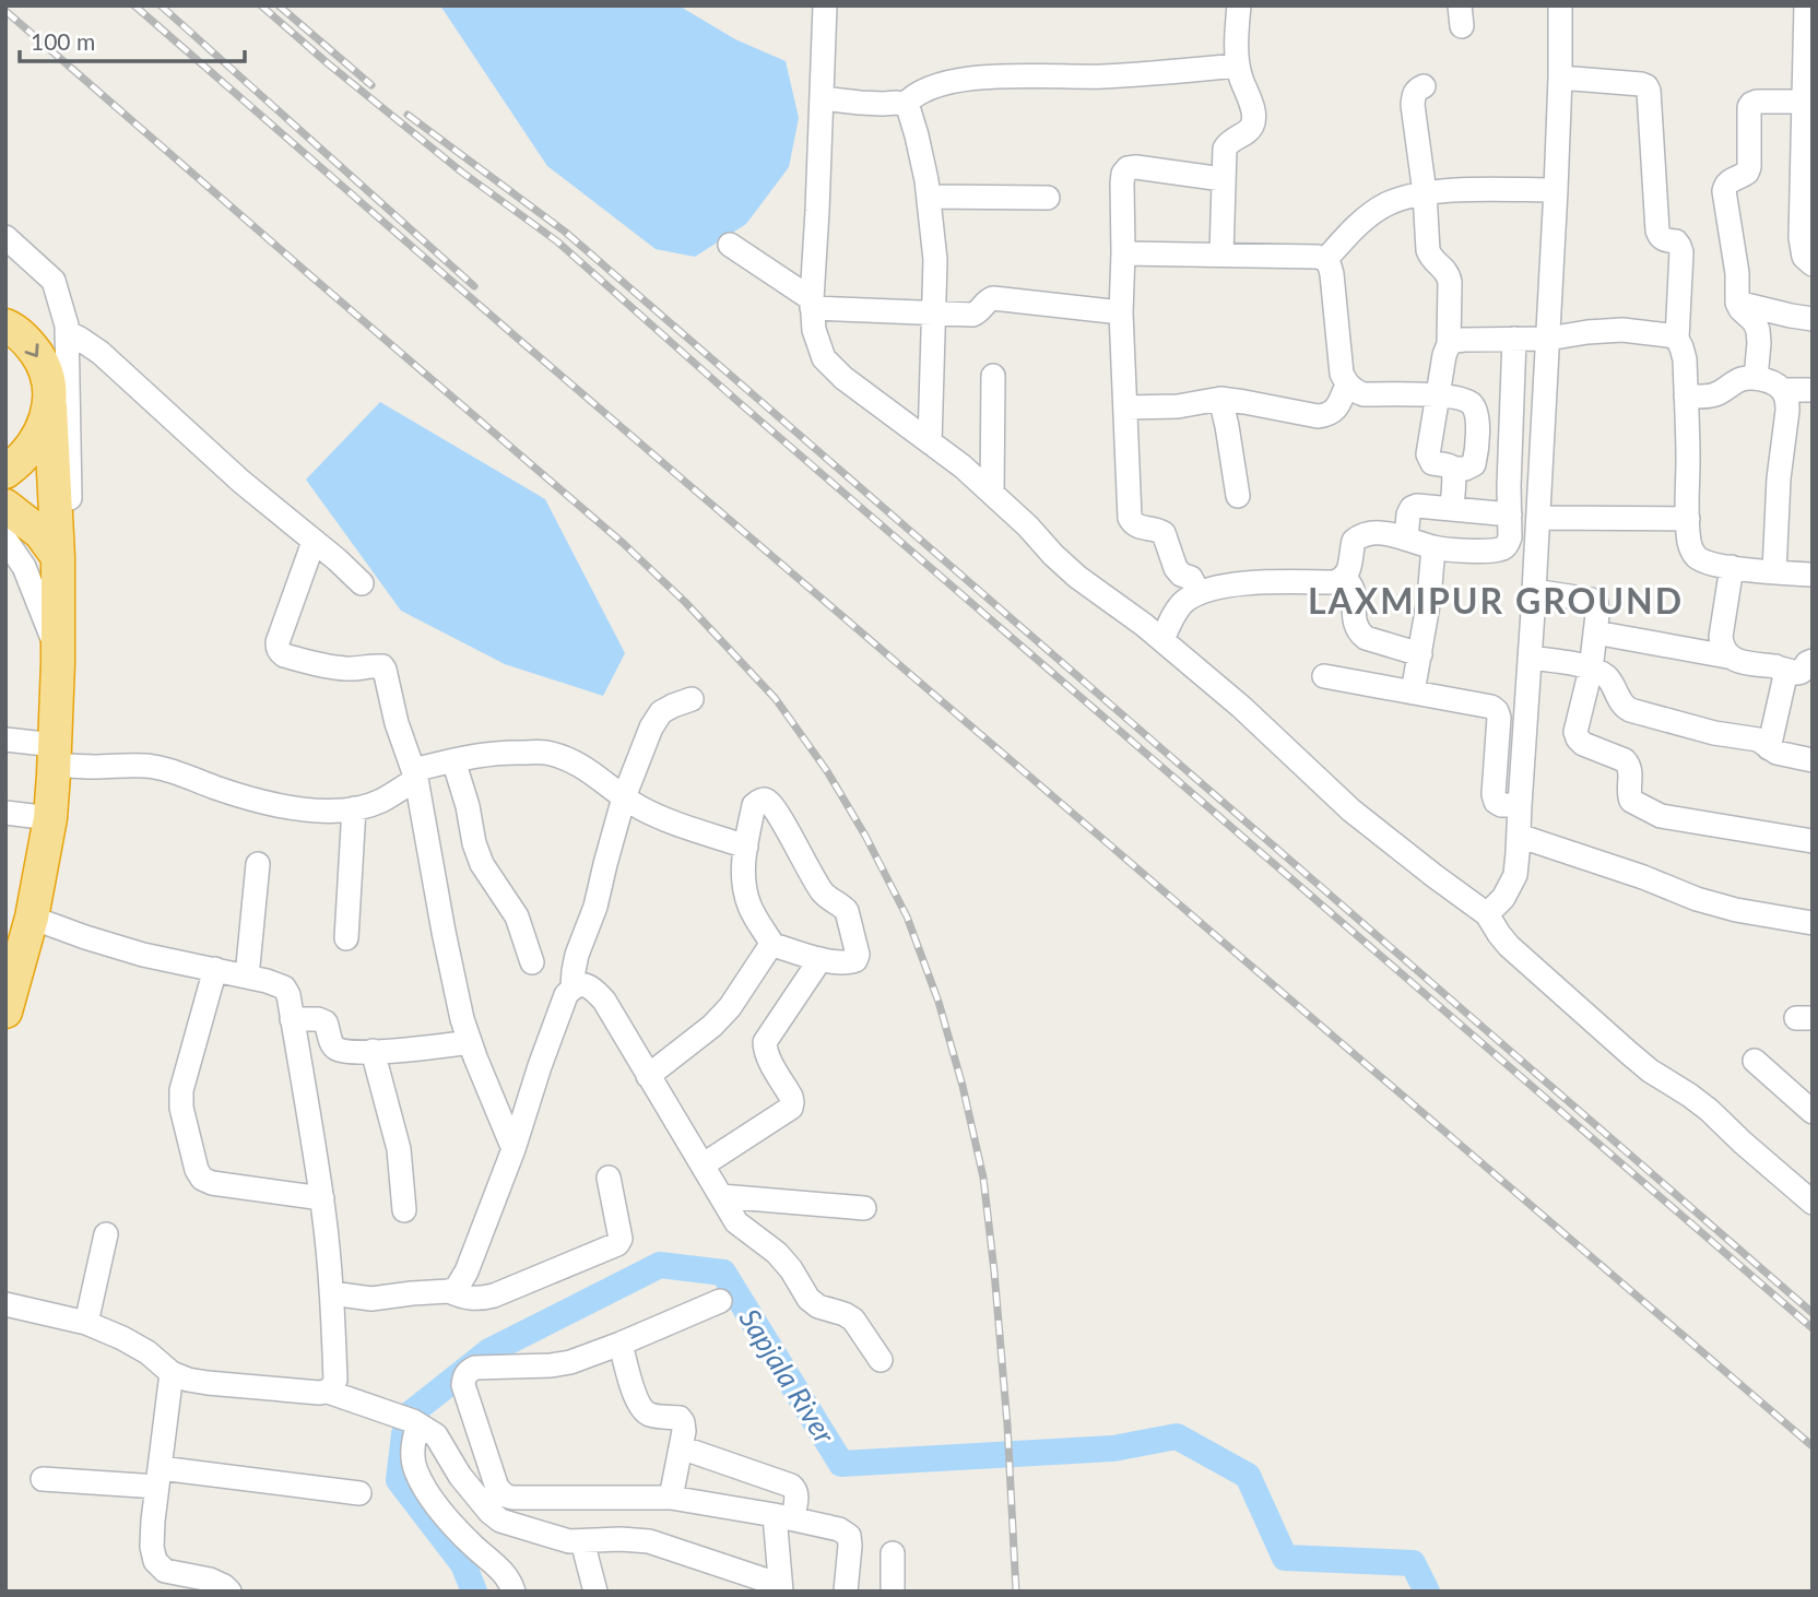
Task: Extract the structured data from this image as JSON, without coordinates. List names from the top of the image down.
{
  "districts": ["LAXMIPUR GROUND"],
  "water": ["Sapjala River"],
  "scale_bar": "100 m"
}
